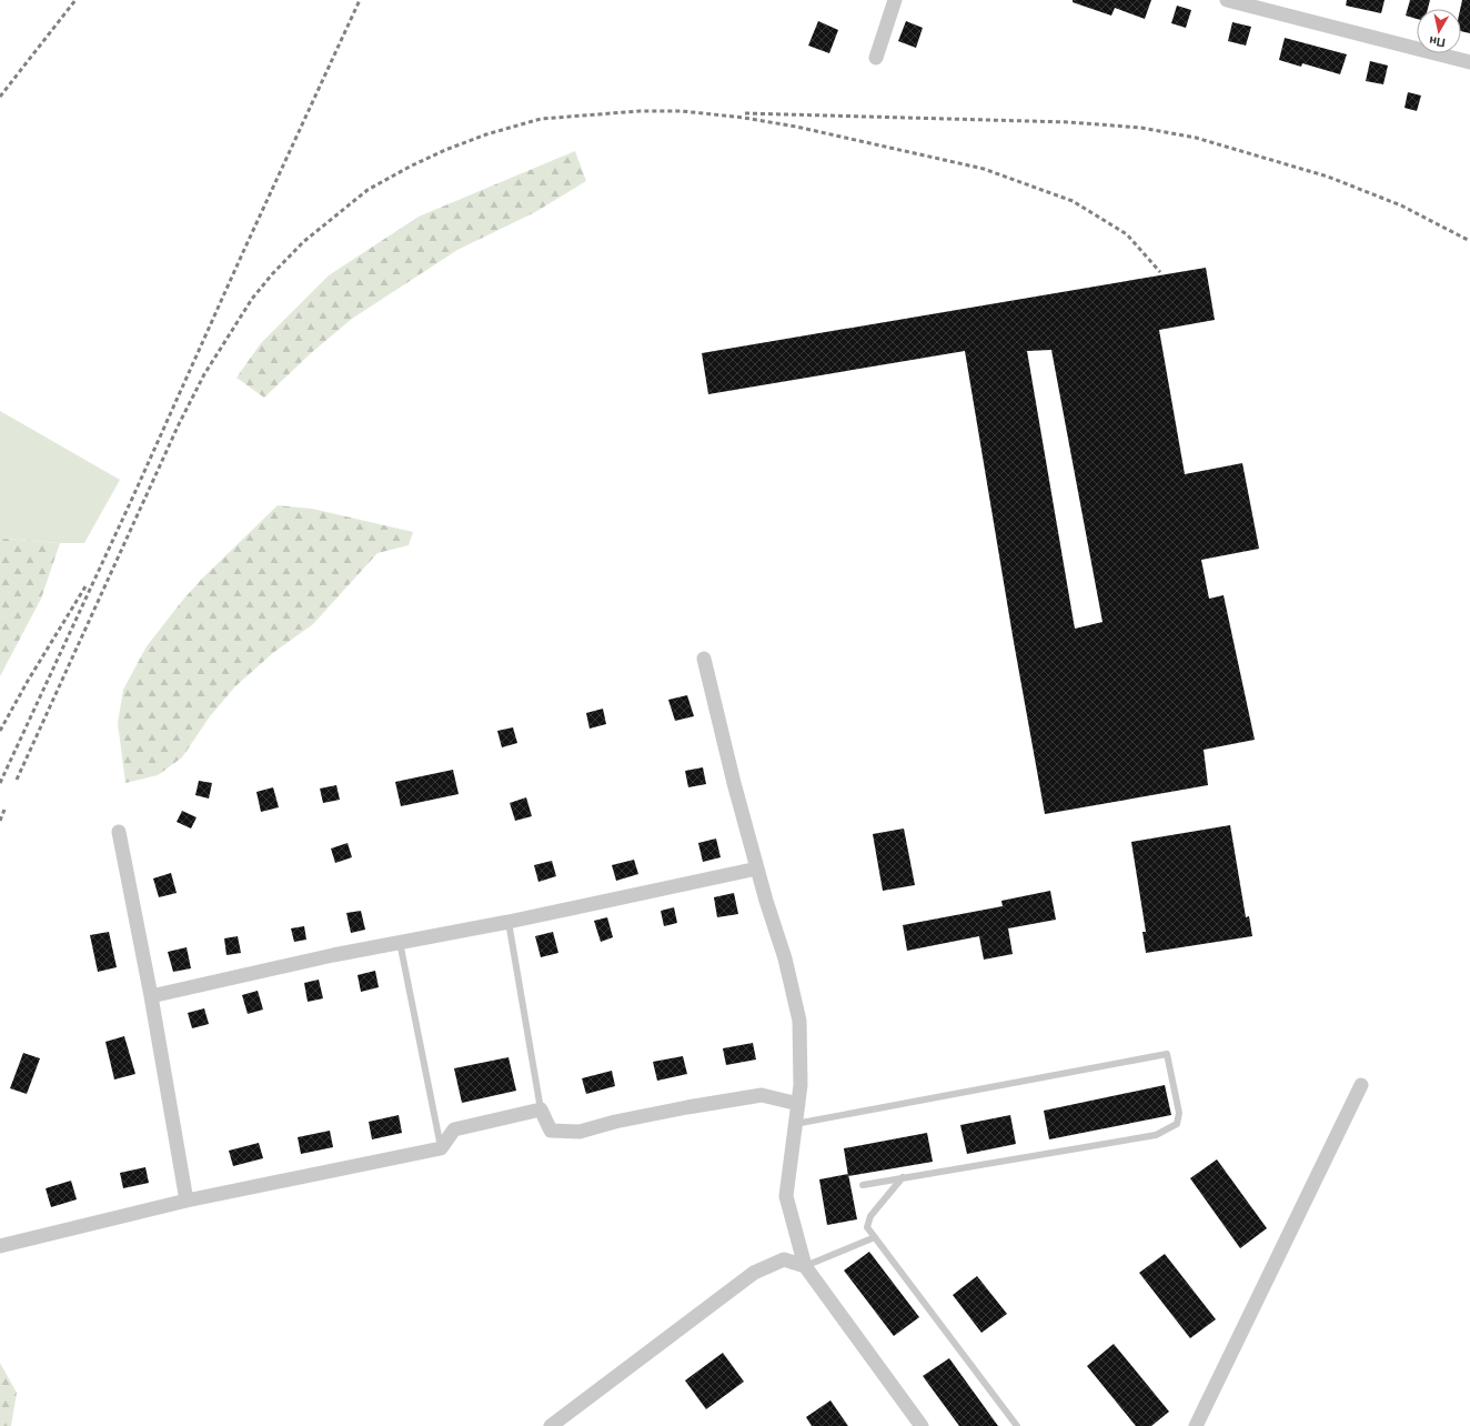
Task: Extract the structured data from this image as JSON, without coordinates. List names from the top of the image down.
{
  "north": "bottom"
}
